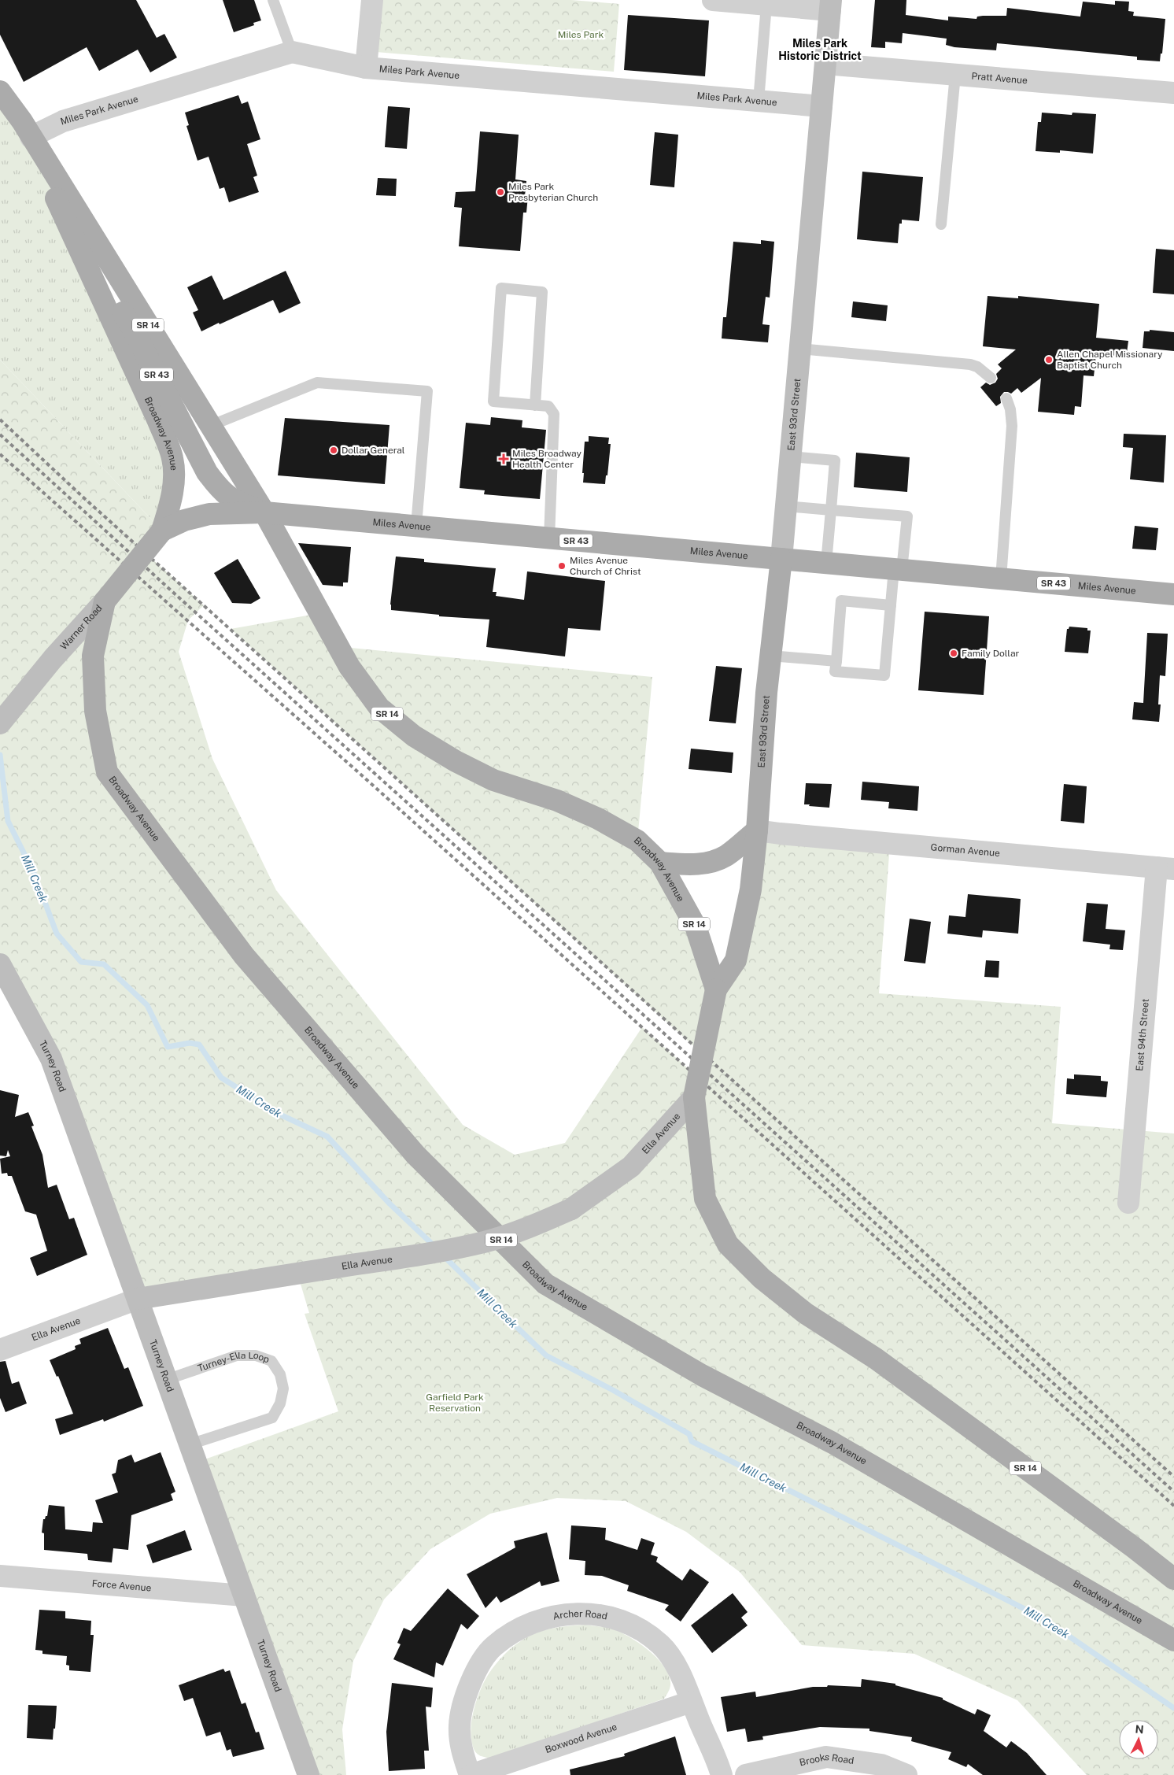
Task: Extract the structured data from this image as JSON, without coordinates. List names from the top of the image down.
{
  "streets": {
    "main road": [
      "SR 14",
      "SR 43",
      "East 93rd Street",
      "Broadway Avenue",
      "Miles Avenue",
      "Warner Road",
      "Turney Road",
      "Ella Avenue"
    ],
    "street": [
      "Miles Park Avenue",
      "Pratt Avenue",
      "Gorman Avenue",
      "East 94th Street",
      "Force Avenue",
      "Archer Road",
      "Boxwood Avenue",
      "Brooks Road"
    ],
    "lane": ["Turney-Ella Loop"]
  },
  "crossings": [
    ["Miles Park Avenue", "East 93rd Street"],
    ["Miles Park Avenue", "Broadway Avenue"],
    ["Pratt Avenue", "East 93rd Street"],
    ["SR 43", "Broadway Avenue"],
    ["SR 43", "Miles Avenue"],
    ["East 93rd Street", "Broadway Avenue"],
    ["East 93rd Street", "Miles Avenue"],
    ["East 93rd Street", "Gorman Avenue"],
    ["Broadway Avenue", "Miles Avenue"],
    ["Broadway Avenue", "Warner Road"],
    ["Broadway Avenue", "Ella Avenue"],
    ["Gorman Avenue", "East 94th Street"],
    ["Turney Road", "Ella Avenue"],
    ["Turney Road", "Turney-Ella Loop"],
    ["Turney Road", "Force Avenue"],
    ["Archer Road", "Boxwood Avenue"]
  ],
  "districts": ["Miles Park Historic District"],
  "water": ["Mill Creek"],
  "parks": ["Miles Park", "Garfield Park Reservation"],
  "places": {
    "other": [
      "Miles Park Presbyterian Church",
      "Allen Chapel Missionary Baptist Church",
      "Dollar General",
      "Miles Avenue Church of Christ",
      "Family Dollar"
    ],
    "health": ["Miles Broadway Health Center"]
  },
  "north": "top"
}
